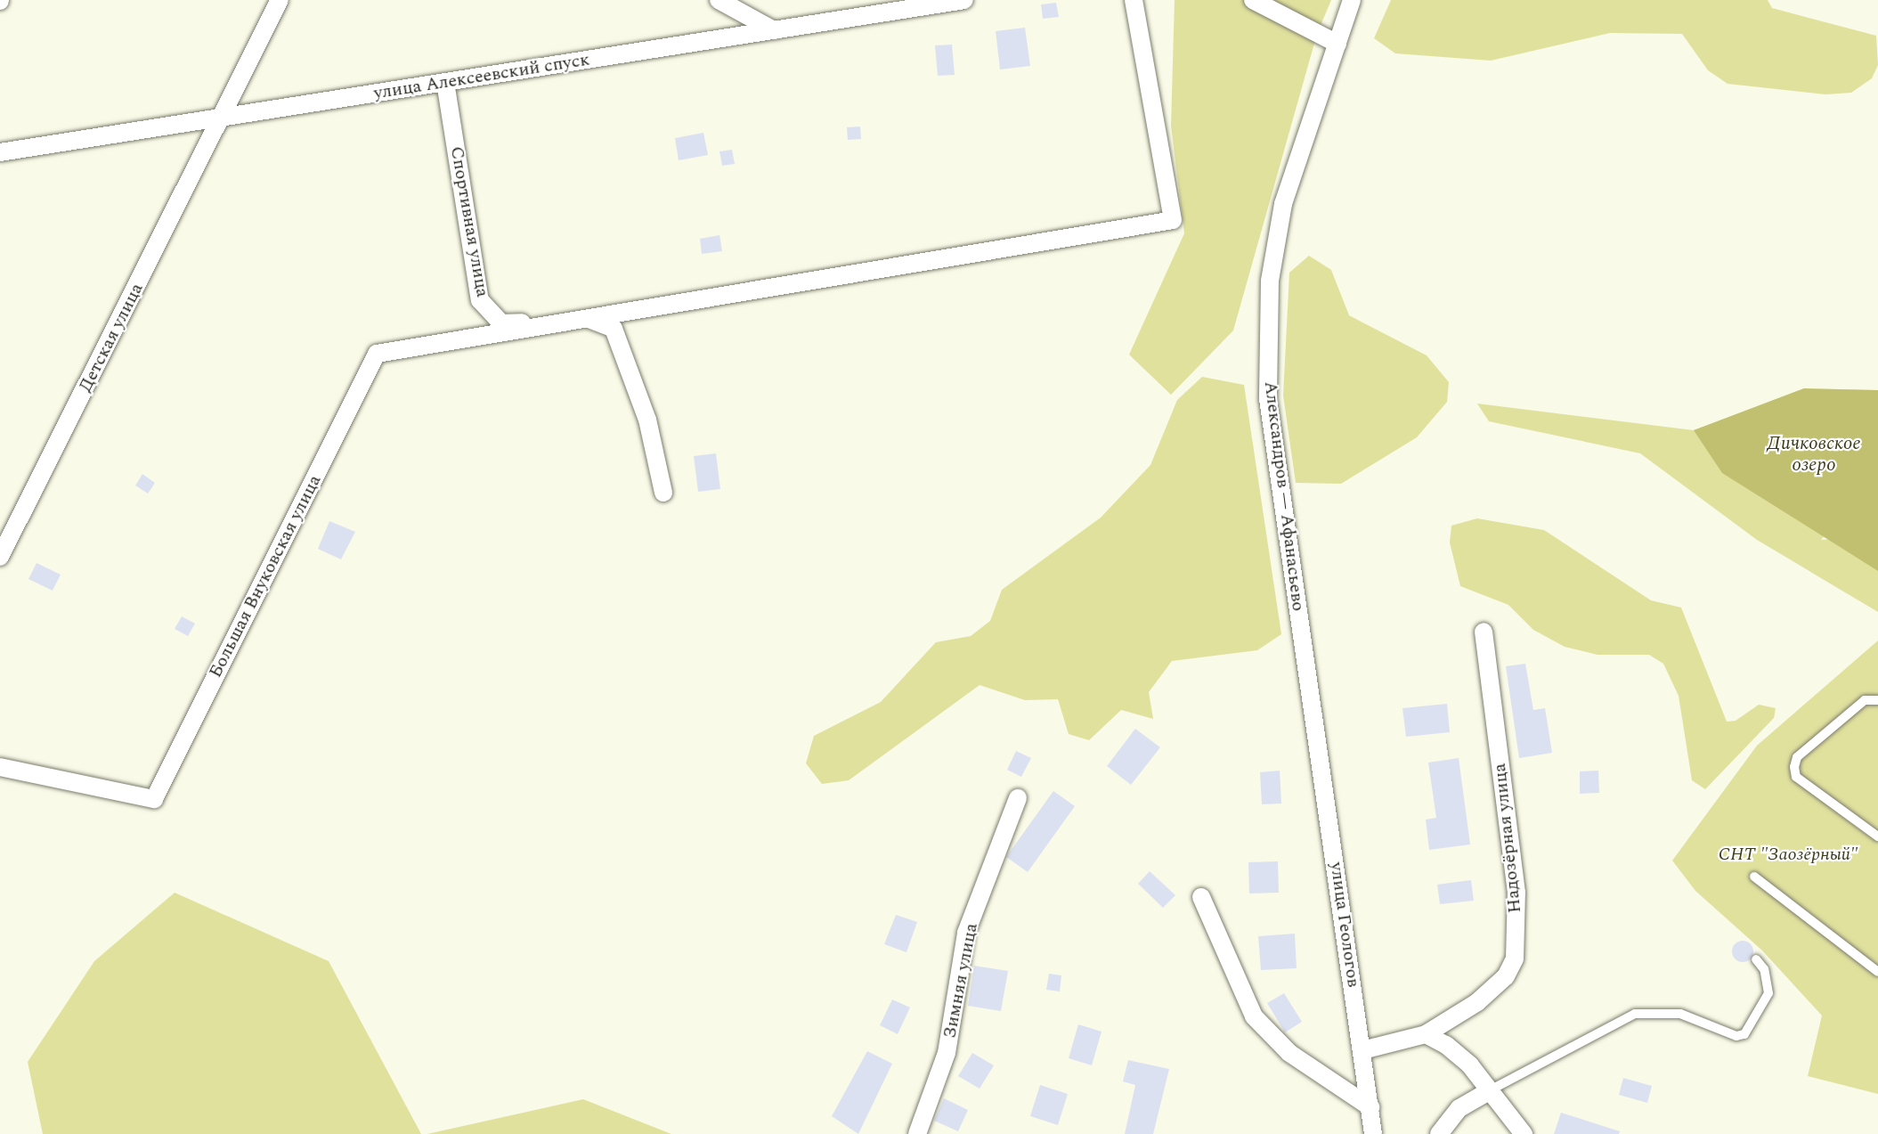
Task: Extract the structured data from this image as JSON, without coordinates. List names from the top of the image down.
{
  "streets": {
    "street": [
      "улица Алексеевский спуск",
      "Спортивная улица",
      "Детская улица",
      "Александров — Афанасьево",
      "Большая Внуковская улица",
      "Надозёрная улица",
      "улица Геологов",
      "Зимняя улица"
    ]
  },
  "crossings": [
    ["улица Алексеевский спуск", "Спортивная улица"],
    ["улица Алексеевский спуск", "Детская улица"],
    ["Спортивная улица", "Большая Внуковская улица"],
    ["Александров — Афанасьево", "улица Геологов"],
    ["Надозёрная улица", "улица Геологов"]
  ],
  "water": ["Дичковское озеро"],
  "parks": ["СНТ \"Заозёрный\""]
}
